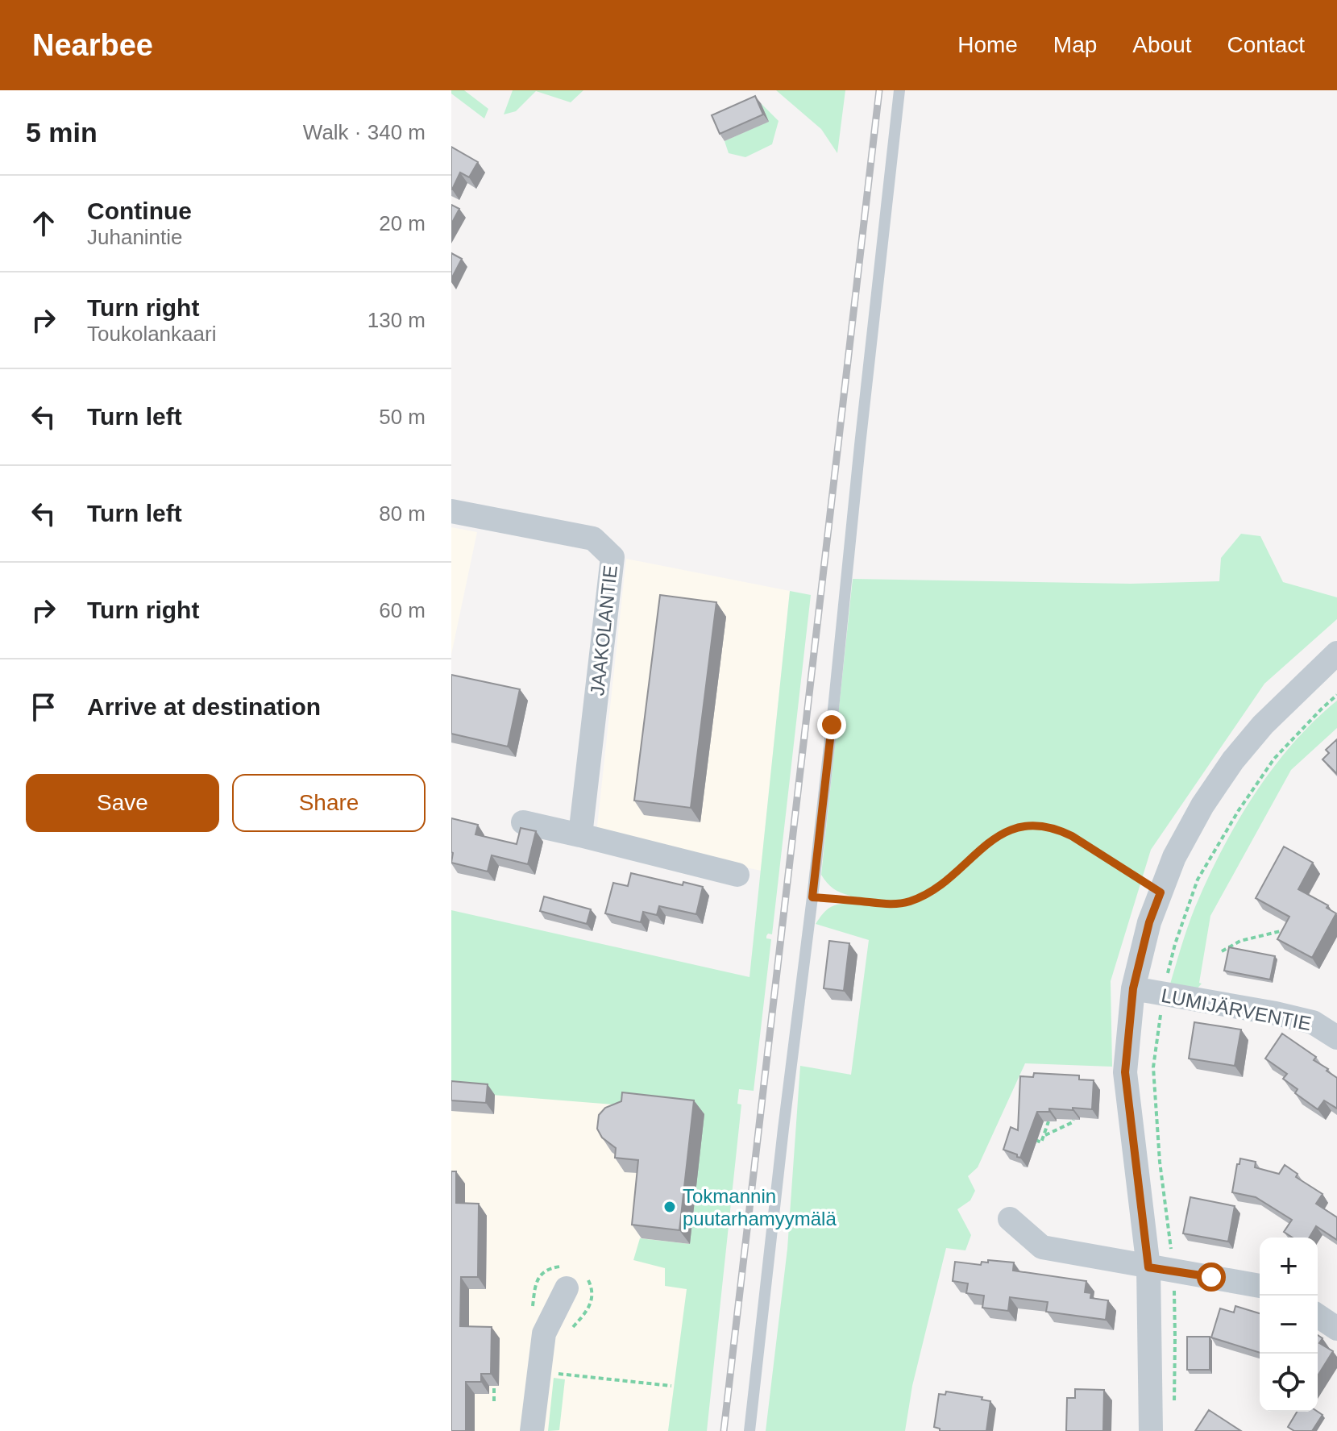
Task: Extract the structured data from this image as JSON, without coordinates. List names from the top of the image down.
{
  "streets": {
    "street": ["JAAKOLANTIE", "LUMIJÄRVENTIE"]
  },
  "places": ["Tokmannin puutarhamyymälä"],
  "page": {
    "header": "Nearbee",
    "nav": [
      "Home",
      "Map",
      "About",
      "Contact"
    ],
    "heading": ["5 min", "Walk · 340 m"],
    "list": [
      ["Continue", "Juhanintie", "20 m"],
      ["Turn right", "Toukolankaari", "130 m"],
      ["Turn left", "50 m"],
      ["Turn left", "80 m"],
      ["Turn right", "60 m"],
      "Arrive at destination"
    ],
    "buttons": ["Save", "Share"],
    "map_buttons": ["+", "−"]
  }
}
